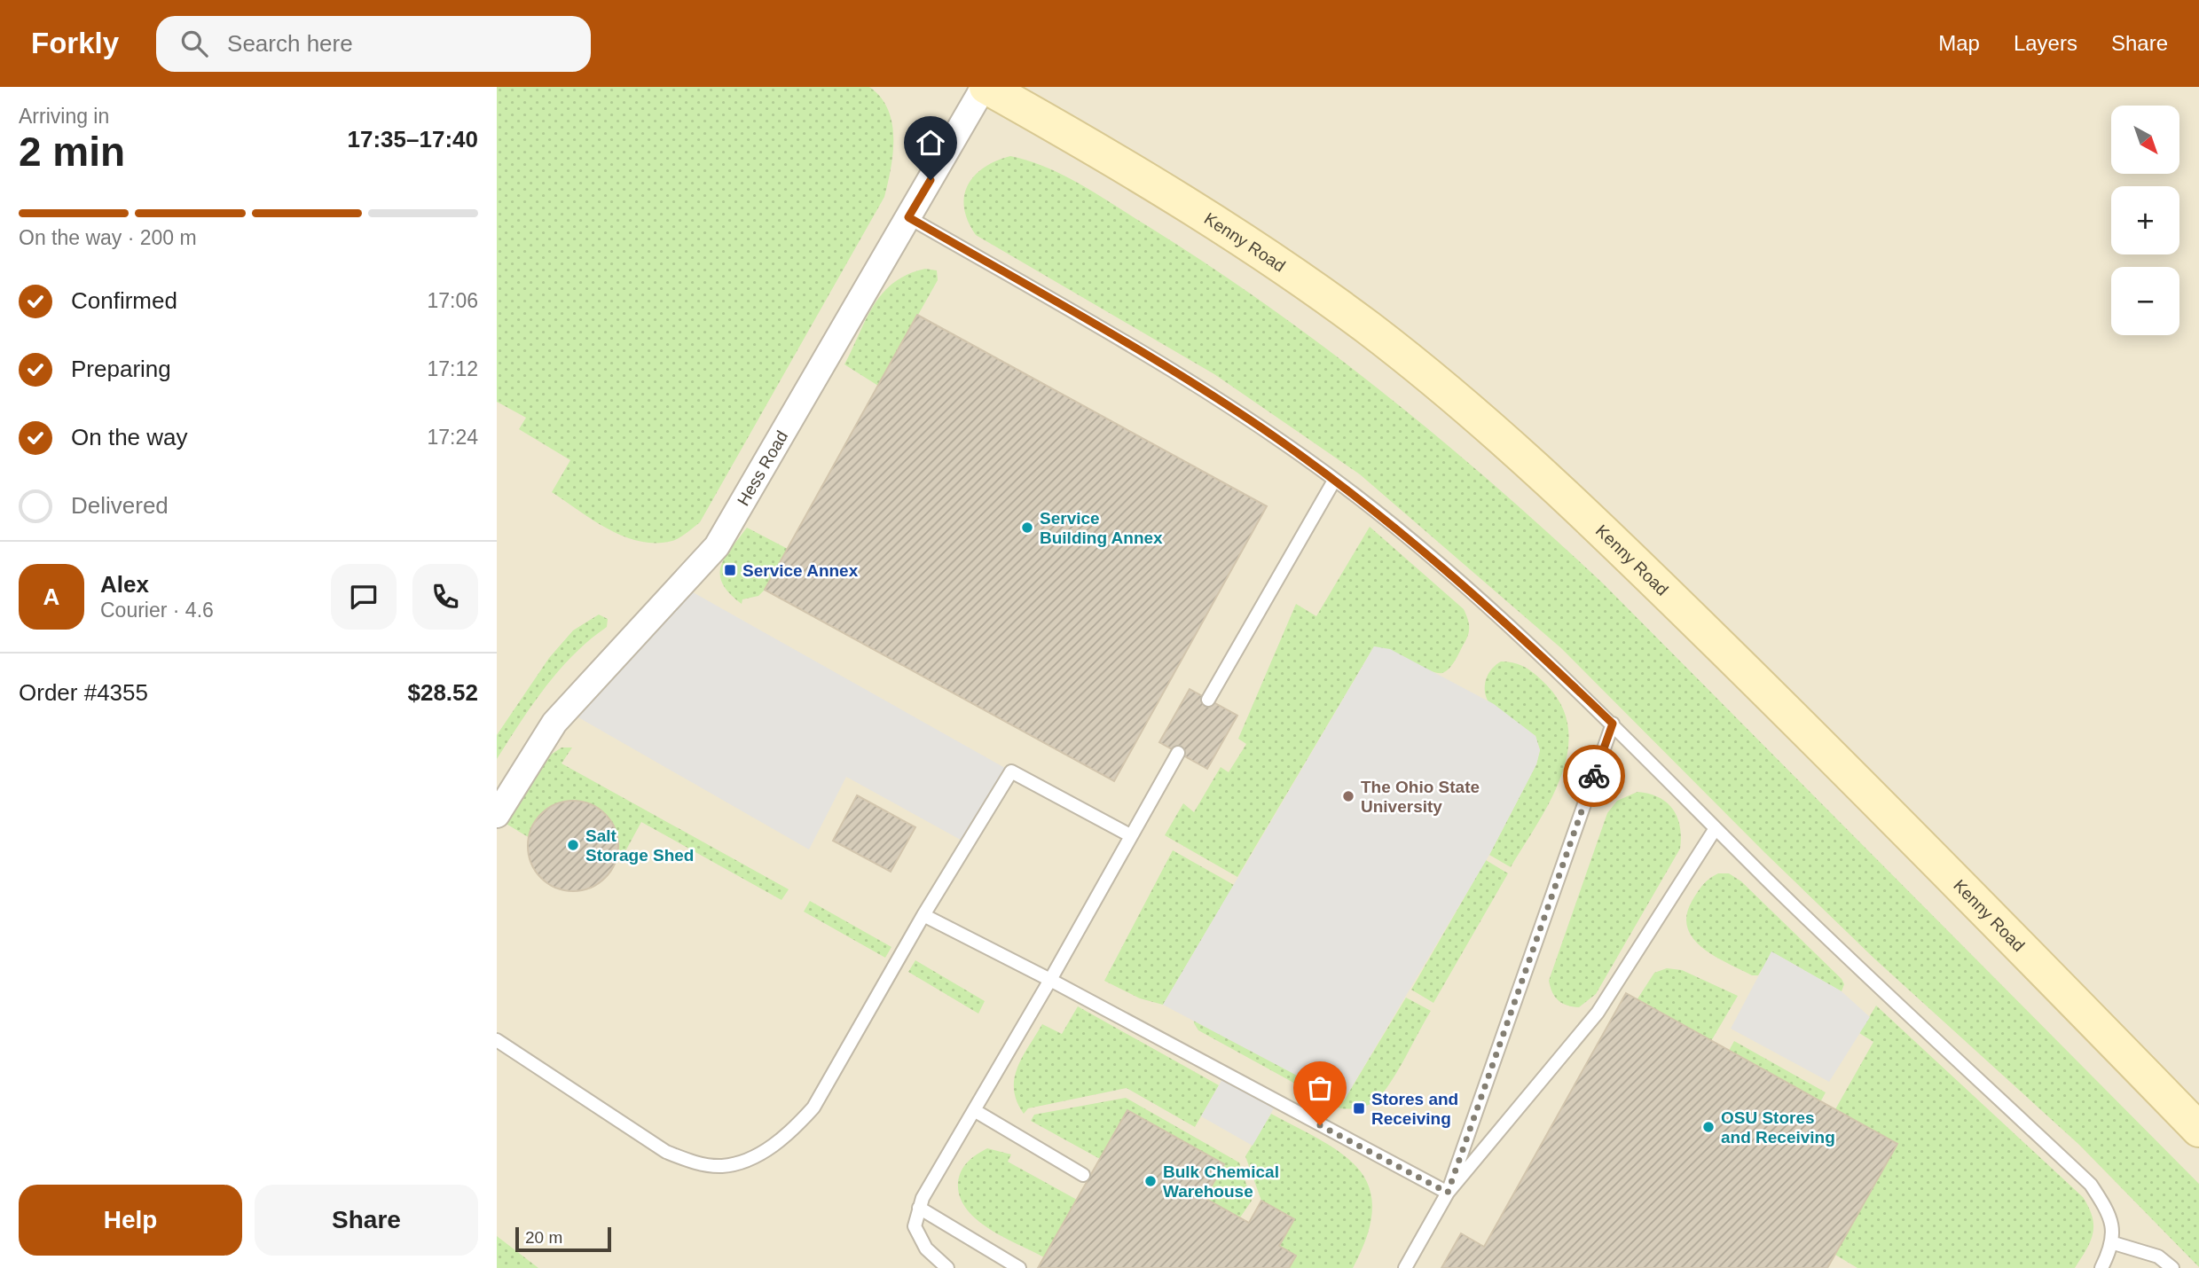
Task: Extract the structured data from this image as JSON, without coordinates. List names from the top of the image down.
{
  "streets": {
    "main road": ["Kenny Road"],
    "street": ["Hess Road"]
  },
  "crossings": [
    ["Kenny Road", "Hess Road"]
  ],
  "places": {
    "other": [
      "Service Building Annex",
      "The Ohio State University",
      "Salt Storage Shed",
      "OSU Stores and Receiving",
      "Bulk Chemical Warehouse"
    ],
    "transit": ["Service Annex", "Stores and Receiving"]
  },
  "scale_bar": "20 m",
  "north": "bottom right",
  "page": {
    "header": "Forkly",
    "search": "Search here",
    "nav": ["Map", "Layers", "Share"],
    "heading": ["2 min", "Arriving in", "17:35–17:40"],
    "panel": [
      "Alex",
      "Courier · 4.6",
      "Order #4355",
      "$28.52"
    ],
    "map_buttons": ["+", "−"],
    "bar": "On the way · 200 m",
    "list": [
      ["Confirmed", "17:06"],
      ["Preparing", "17:12"],
      ["On the way", "17:24"],
      "Delivered"
    ],
    "round": "A",
    "buttons": ["Help", "Share"],
    "scale": "20 m"
  }
}
